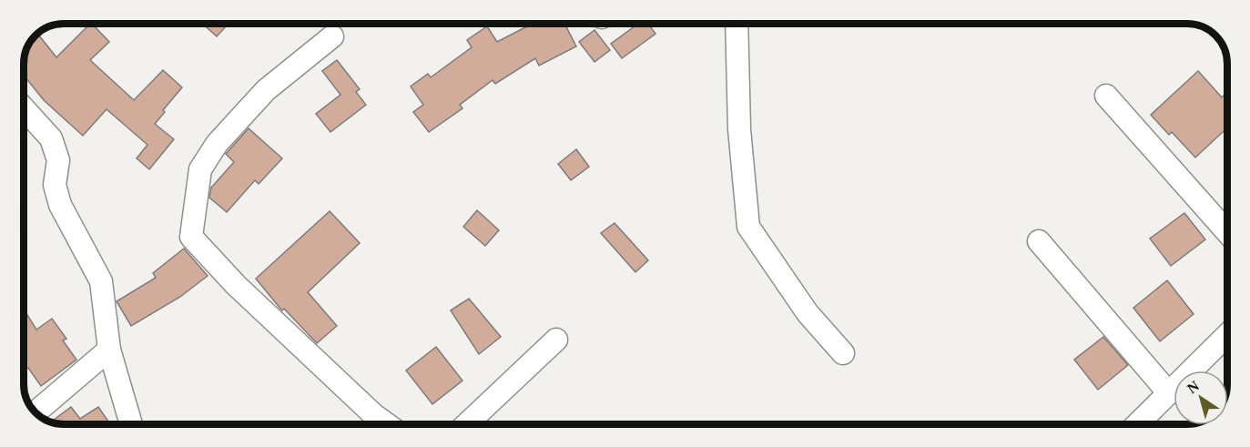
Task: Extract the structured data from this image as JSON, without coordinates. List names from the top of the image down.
{
  "north": "top left"
}
